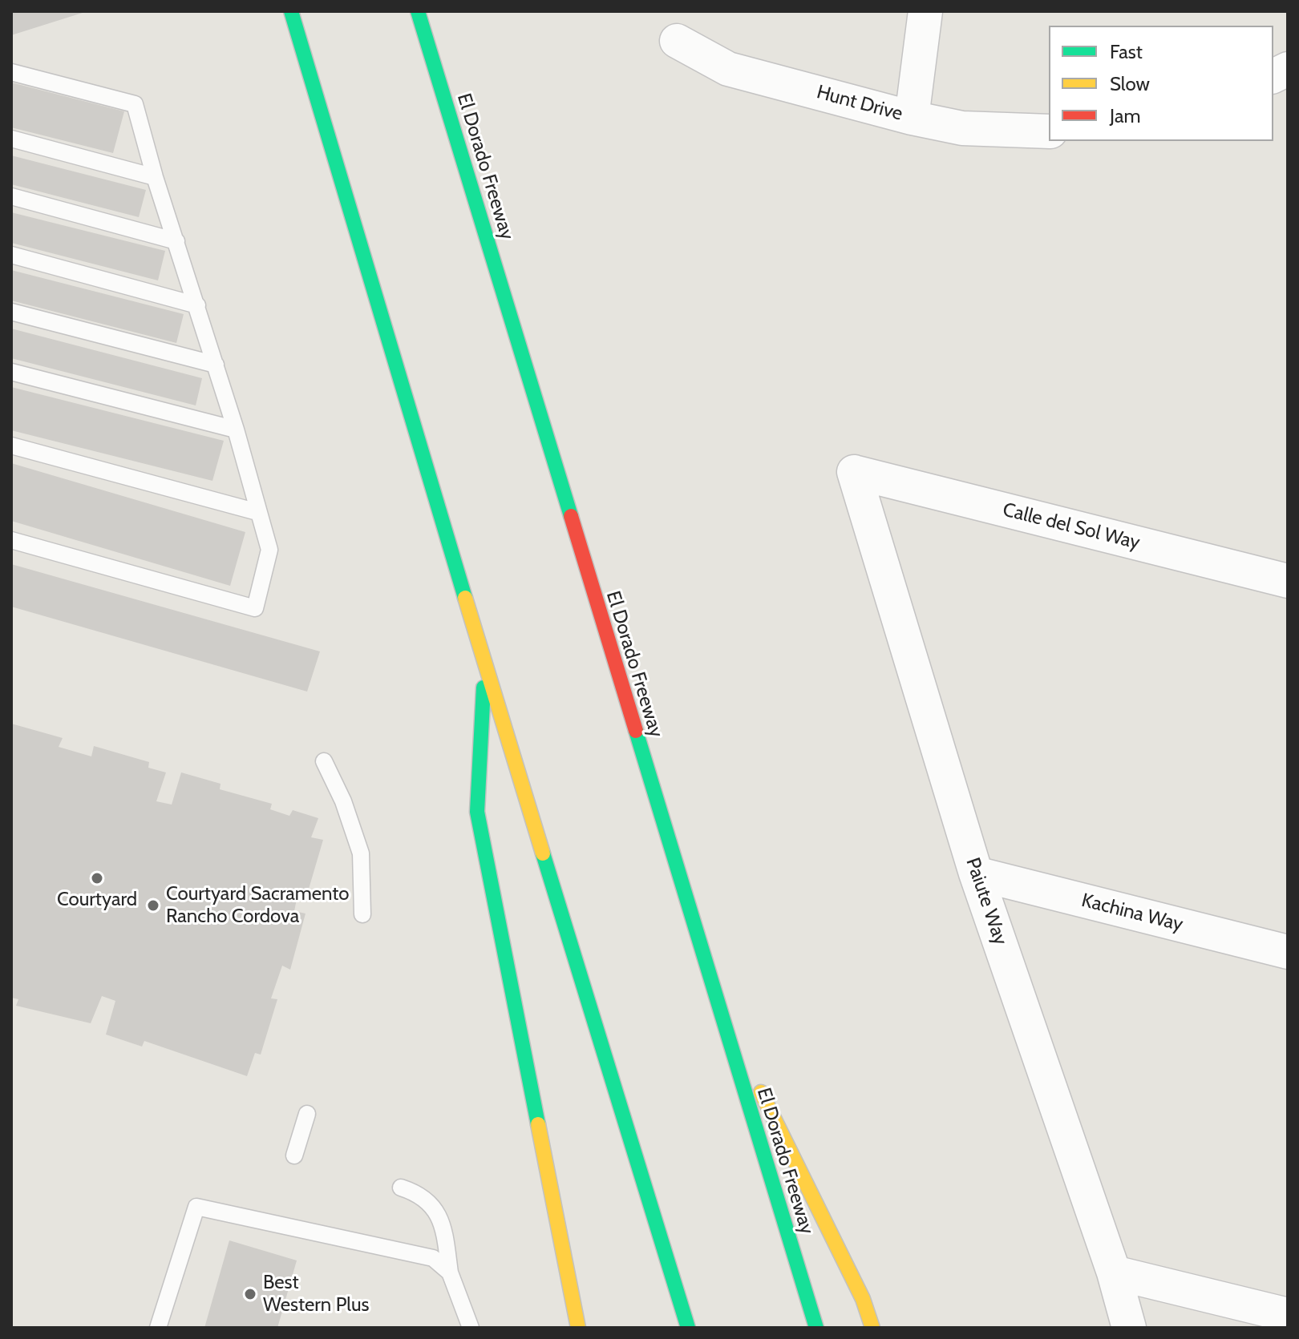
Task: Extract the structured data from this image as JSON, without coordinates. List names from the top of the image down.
{
  "streets": {
    "highway": ["El Dorado Freeway"],
    "street": [
      "Hunt Drive",
      "Calle del Sol Way",
      "Paiute Way",
      "Kachina Way"
    ]
  },
  "crossings": [
    ["Calle del Sol Way", "Paiute Way"],
    ["Paiute Way", "Kachina Way"]
  ],
  "places": ["Courtyard", "Courtyard Sacramento Rancho Cordova", "Best Western Plus"],
  "legend": ["Fast", "Slow", "Jam"]
}
